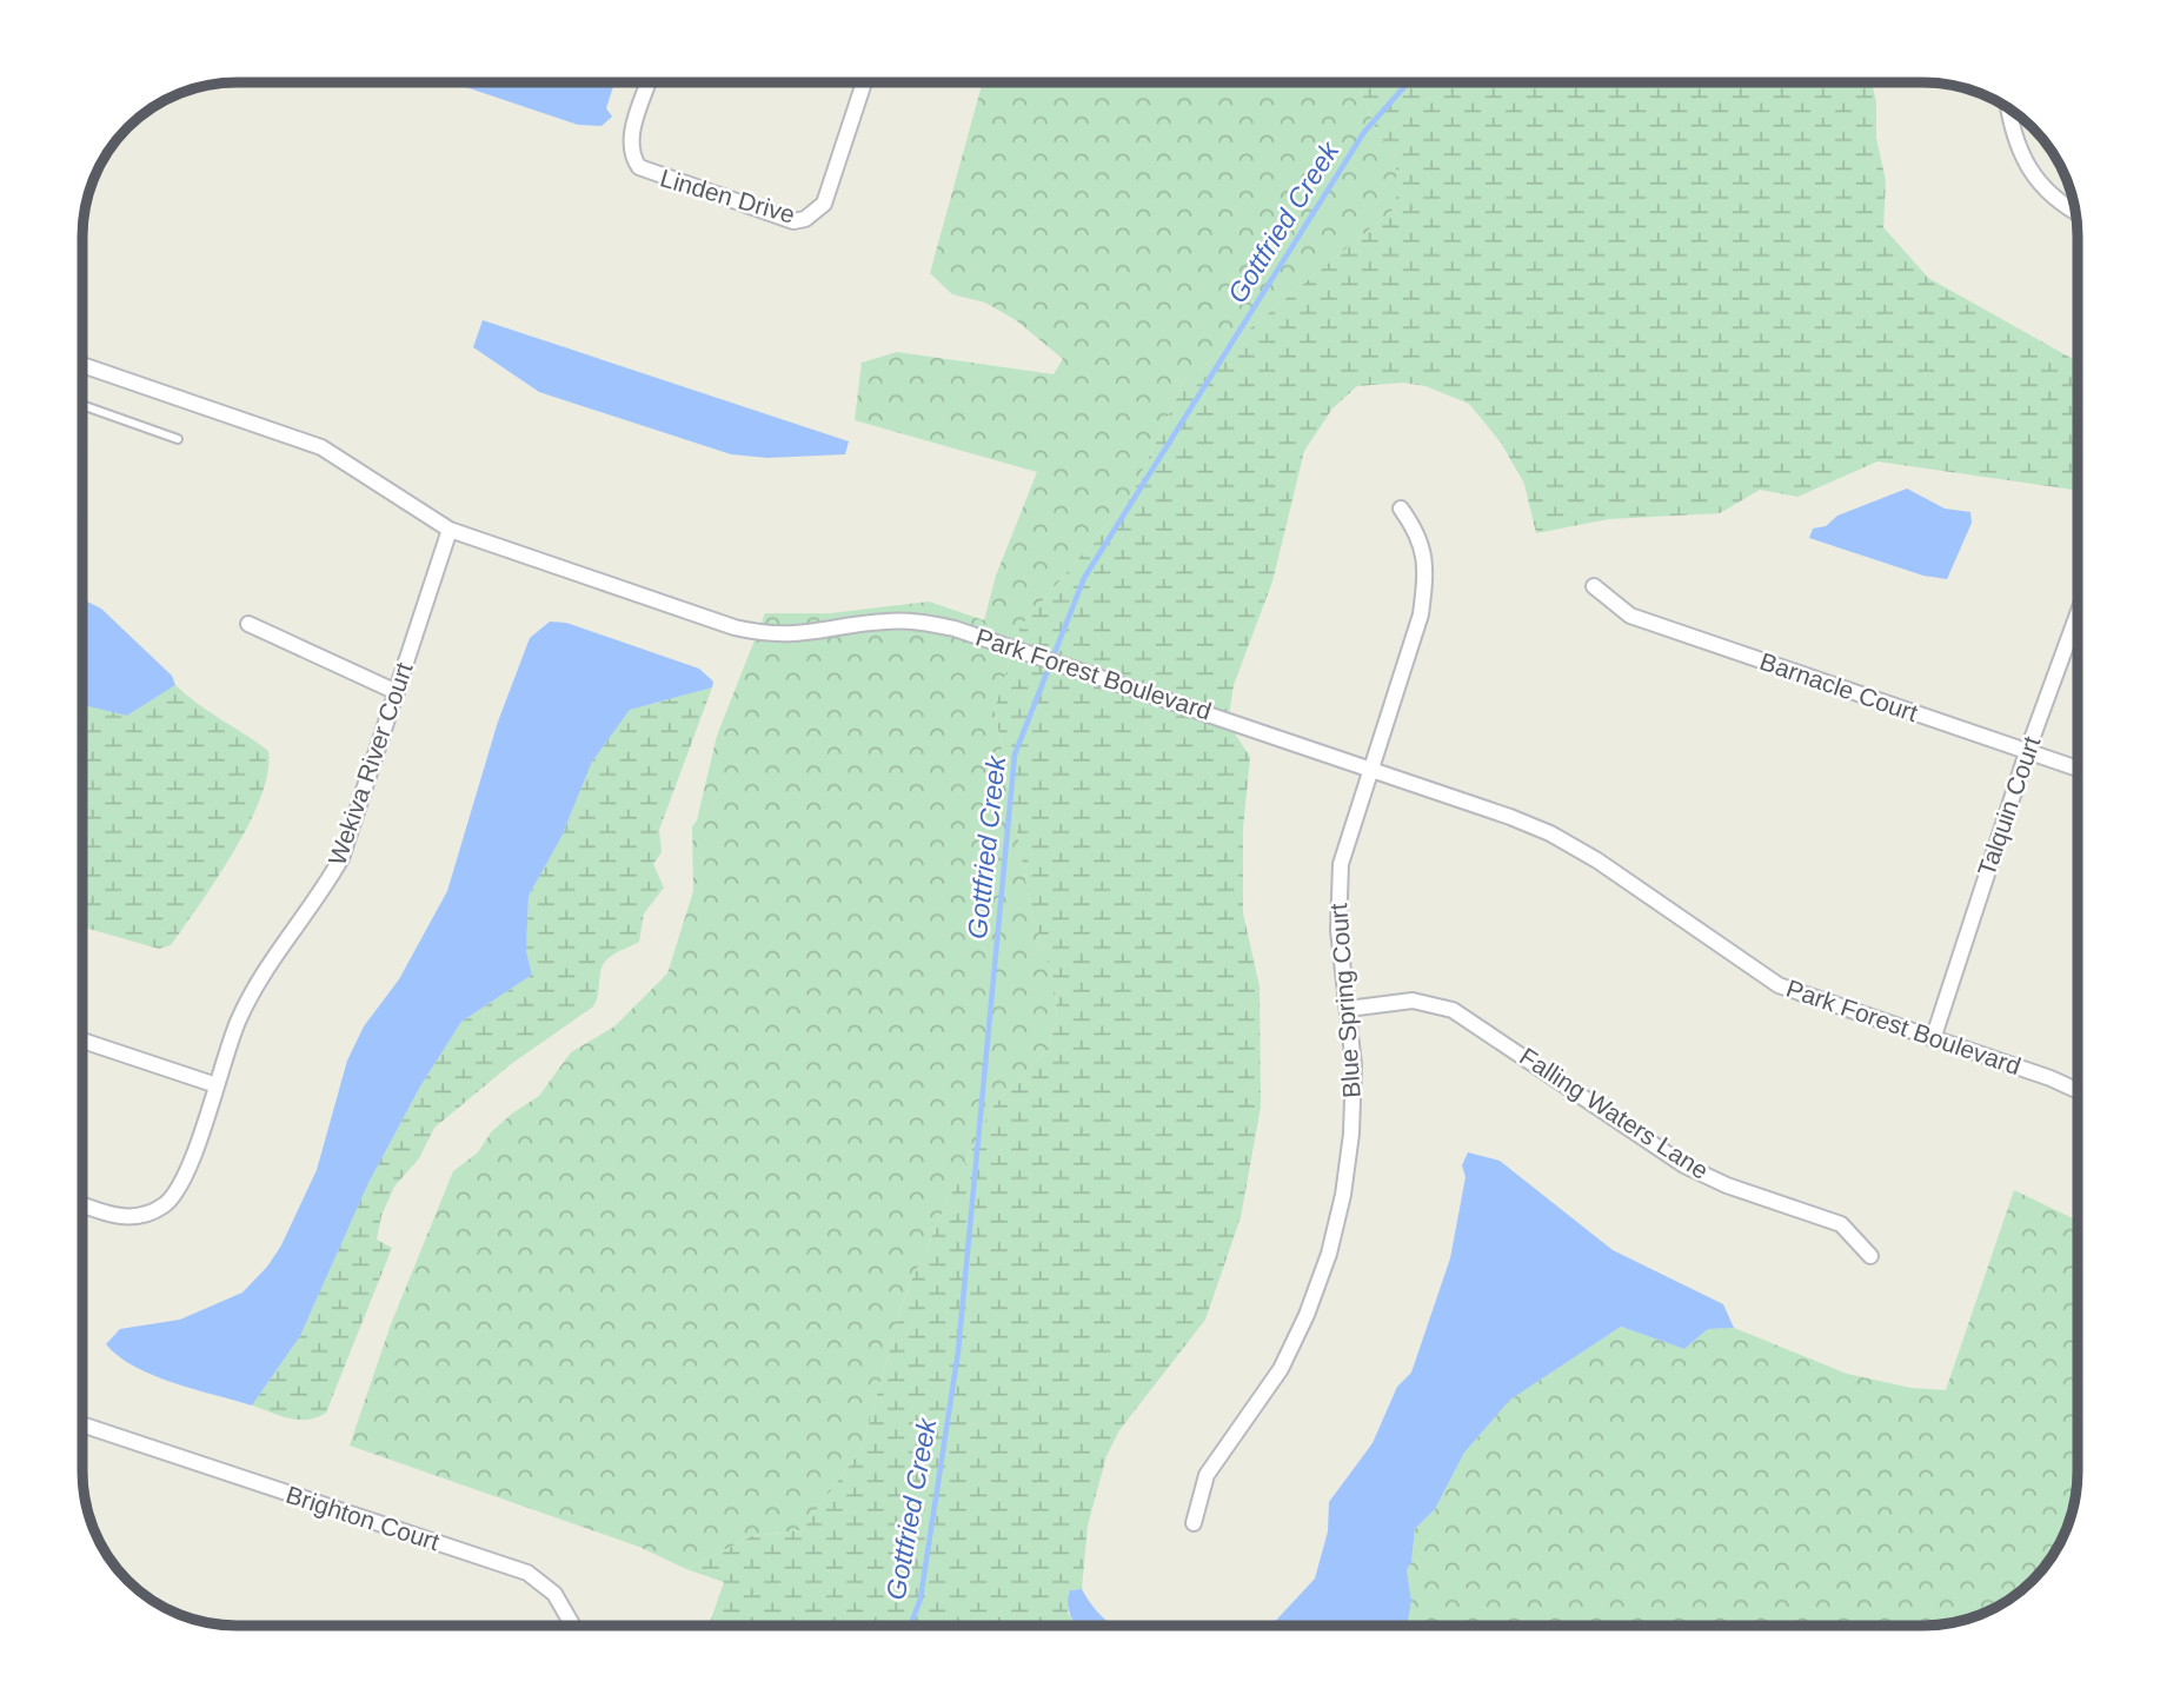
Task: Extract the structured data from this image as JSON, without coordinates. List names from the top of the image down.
{
  "streets": {
    "street": [
      "Linden Drive",
      "Park Forest Boulevard",
      "Barnacle Court",
      "Wekiva River Court",
      "Talquin Court",
      "Blue Spring Court",
      "Falling Waters Lane",
      "Brighton Court"
    ]
  },
  "crossings": [
    ["Park Forest Boulevard", "Wekiva River Court"],
    ["Park Forest Boulevard", "Talquin Court"],
    ["Park Forest Boulevard", "Blue Spring Court"],
    ["Barnacle Court", "Talquin Court"],
    ["Blue Spring Court", "Falling Waters Lane"]
  ],
  "water": ["Gottfried Creek"]
}
